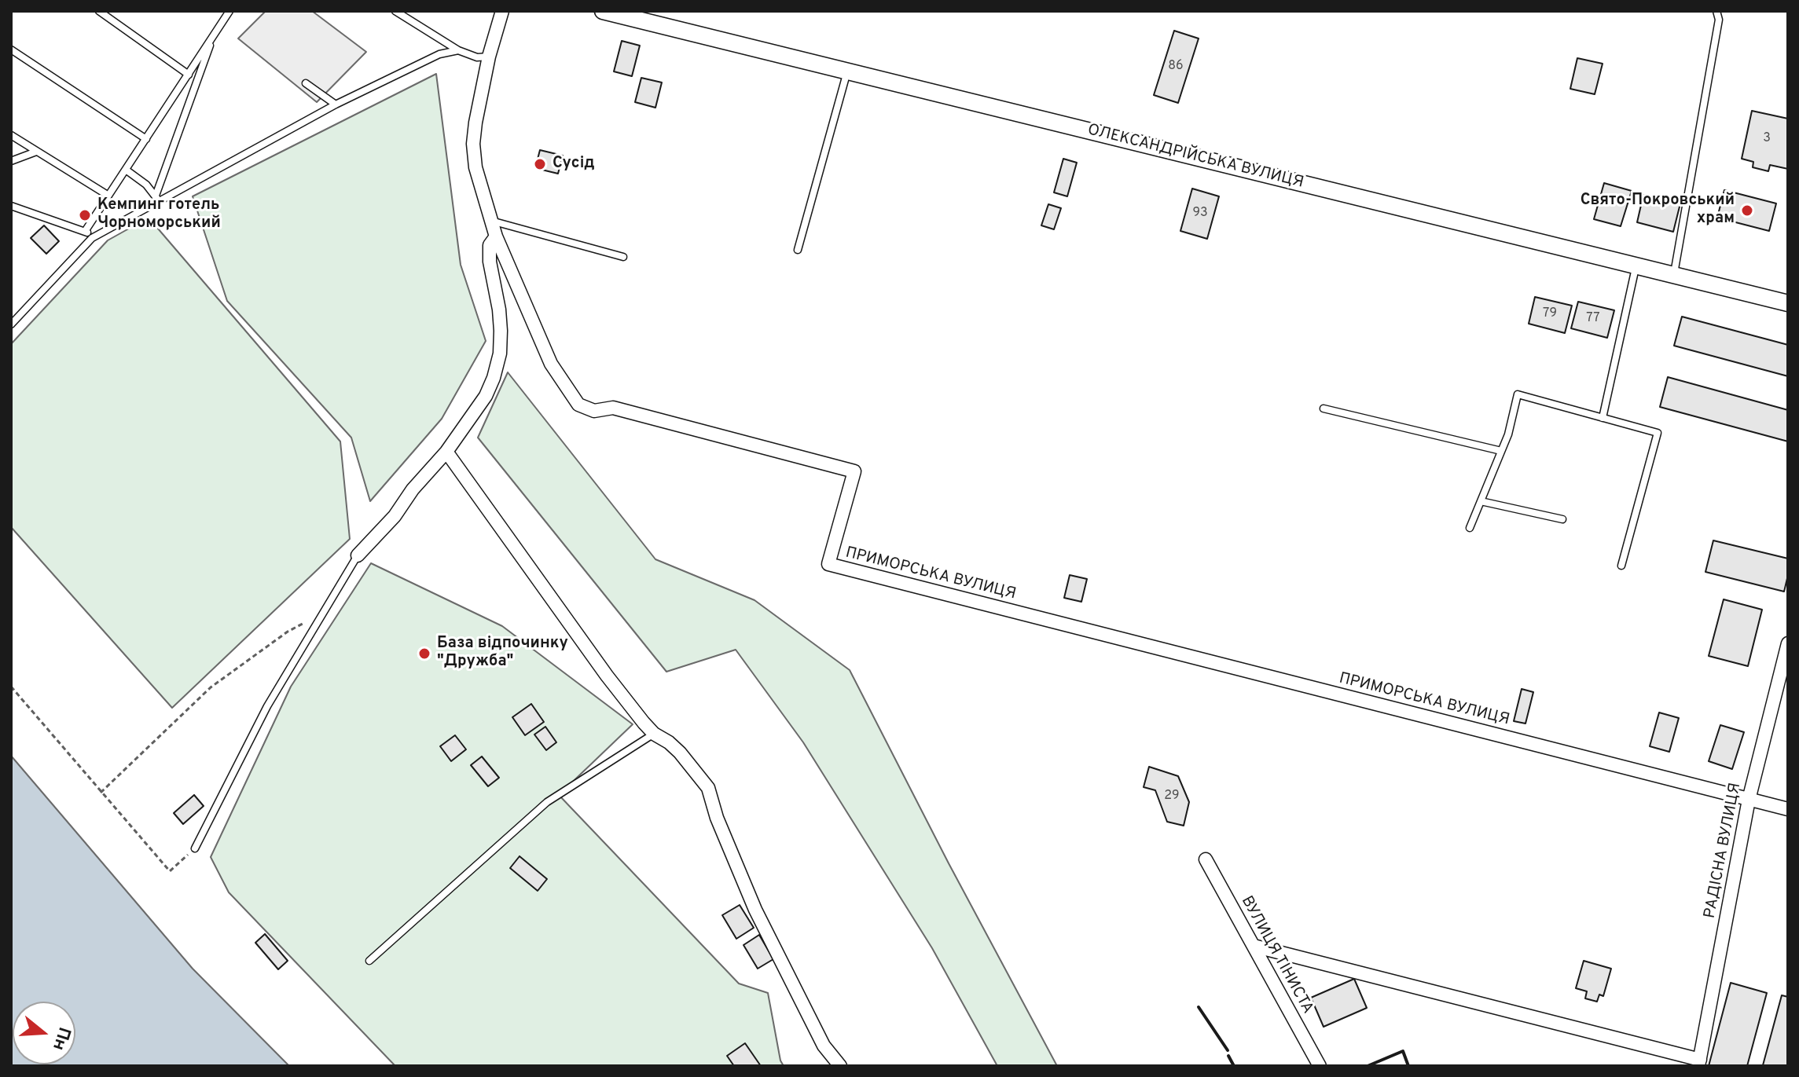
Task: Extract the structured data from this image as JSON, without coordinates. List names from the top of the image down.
{
  "streets": {
    "street": [
      "ОЛЕКСАНДРІЙСЬКА ВУЛИЦЯ",
      "ПРИМОРСЬКА ВУЛИЦЯ",
      "РАДІСНА ВУЛИЦЯ",
      "ВУЛИЦЯ ТІНИСТА"
    ]
  },
  "crossings": [
    ["ПРИМОРСЬКА ВУЛИЦЯ", "РАДІСНА ВУЛИЦЯ"]
  ],
  "places": [
    "Сусід",
    "Свято-Покровський храм",
    "Кемпинг готель Чорноморський",
    "База відпочинку \"Дружба\""
  ],
  "house_numbers": [
    "86",
    "3",
    "93",
    "79",
    "77",
    "29"
  ],
  "north": "right"
}
